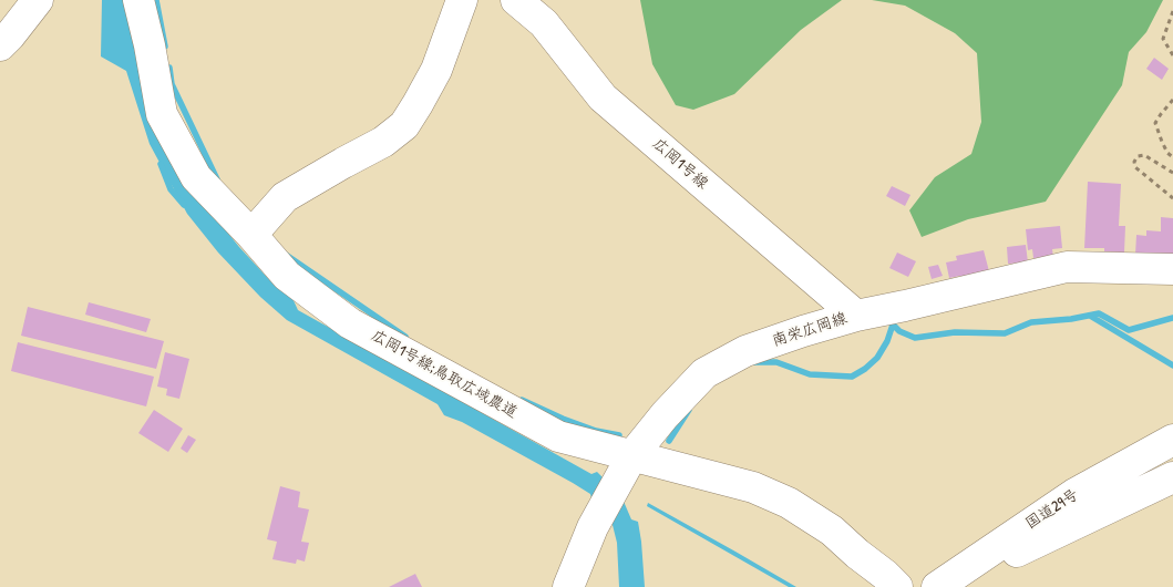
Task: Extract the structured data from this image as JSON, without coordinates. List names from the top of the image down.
{
  "streets": {
    "main road": [
      "広岡1号線",
      "南栄広岡線",
      "広岡1号線;鳥取広域農道",
      "国道29号"
    ]
  },
  "crossings": [
    ["広岡1号線", "南栄広岡線"],
    ["南栄広岡線", "広岡1号線;鳥取広域農道"]
  ]
}
